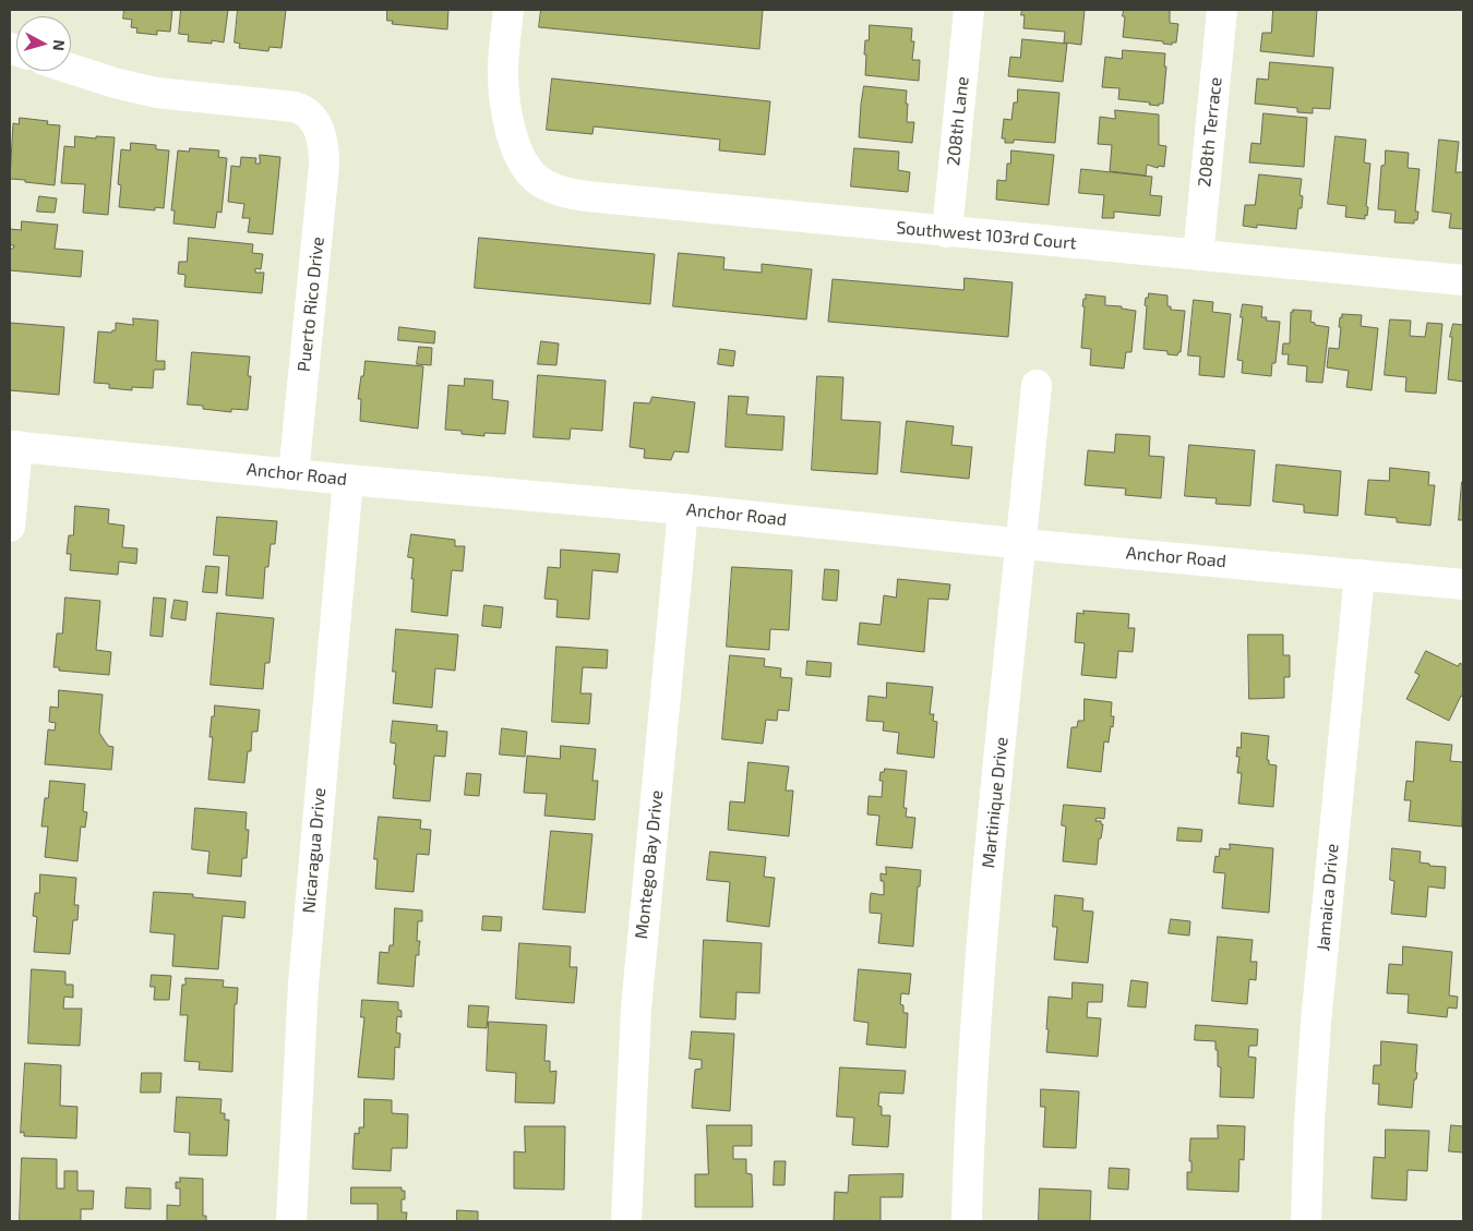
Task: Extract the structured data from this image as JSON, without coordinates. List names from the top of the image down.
{
  "streets": {
    "street": [
      "208th Lane",
      "208th Terrace",
      "Southwest 103rd Court",
      "Puerto Rico Drive",
      "Anchor Road",
      "Martinique Drive",
      "Nicaragua Drive",
      "Montego Bay Drive",
      "Jamaica Drive"
    ]
  },
  "crossings": [
    ["208th Lane", "Southwest 103rd Court"],
    ["208th Terrace", "Southwest 103rd Court"],
    ["Puerto Rico Drive", "Anchor Road"],
    ["Anchor Road", "Martinique Drive"],
    ["Anchor Road", "Nicaragua Drive"],
    ["Anchor Road", "Montego Bay Drive"],
    ["Anchor Road", "Jamaica Drive"]
  ],
  "north": "right"
}
